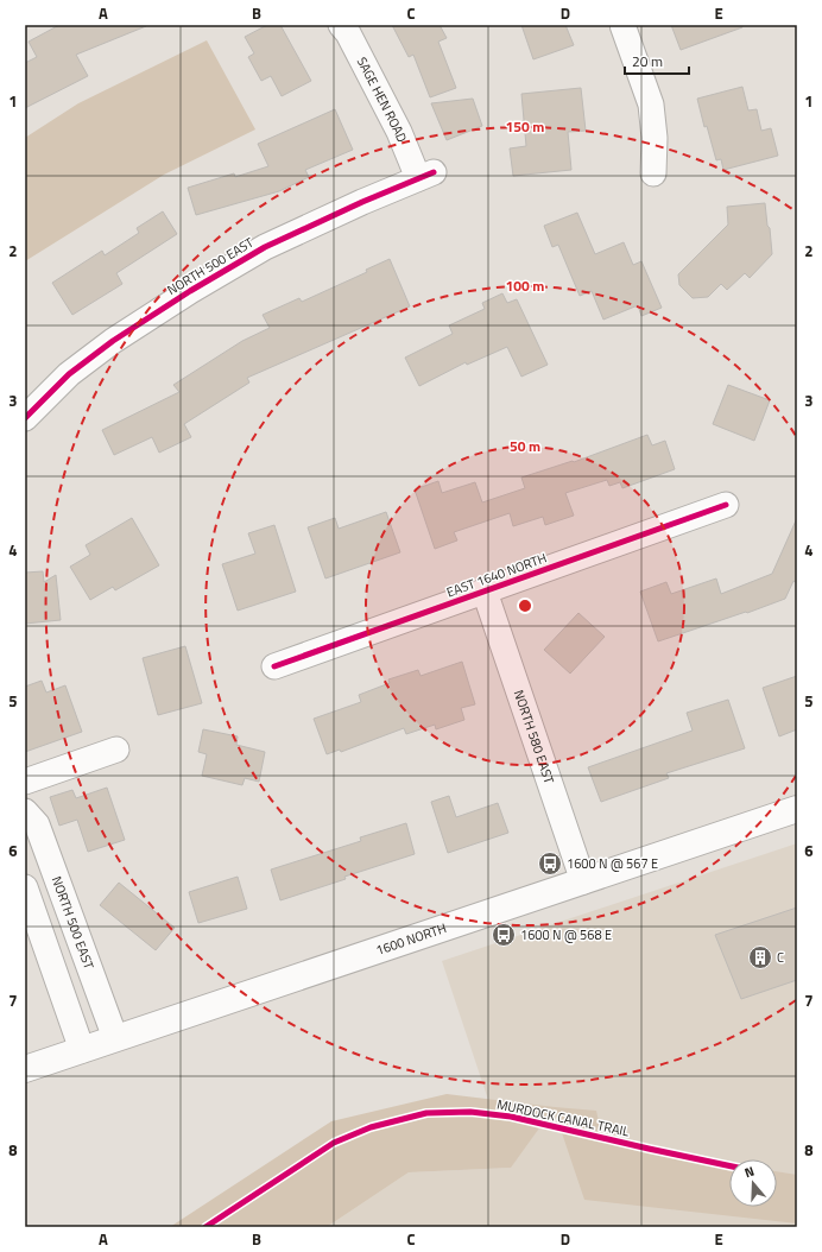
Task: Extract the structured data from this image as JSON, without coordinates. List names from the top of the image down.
{
  "streets": {
    "main road": ["1600 NORTH"],
    "street": [
      "SAGE HEN ROAD",
      "NORTH 500 EAST",
      "EAST 1640 NORTH",
      "NORTH 580 EAST"
    ],
    "cycle path": ["MURDOCK CANAL TRAIL"]
  },
  "crossings": [
    ["SAGE HEN ROAD", "NORTH 500 EAST"],
    ["NORTH 500 EAST", "1600 NORTH"],
    ["EAST 1640 NORTH", "NORTH 580 EAST"],
    ["NORTH 580 EAST", "1600 NORTH"]
  ],
  "places": {
    "bus stop": ["1600 N @ 567 E", "1600 N @ 568 E"],
    "building": ["C"]
  },
  "scale_bar": "20 m",
  "north": "top",
  "grid": {
    "columns": [
      "A",
      "B",
      "C",
      "D",
      "E"
    ],
    "rows": [
      "1",
      "2",
      "3",
      "4",
      "5",
      "6",
      "7",
      "8"
    ]
  },
  "rings": ["150 m", "100 m", "50 m"]
}
